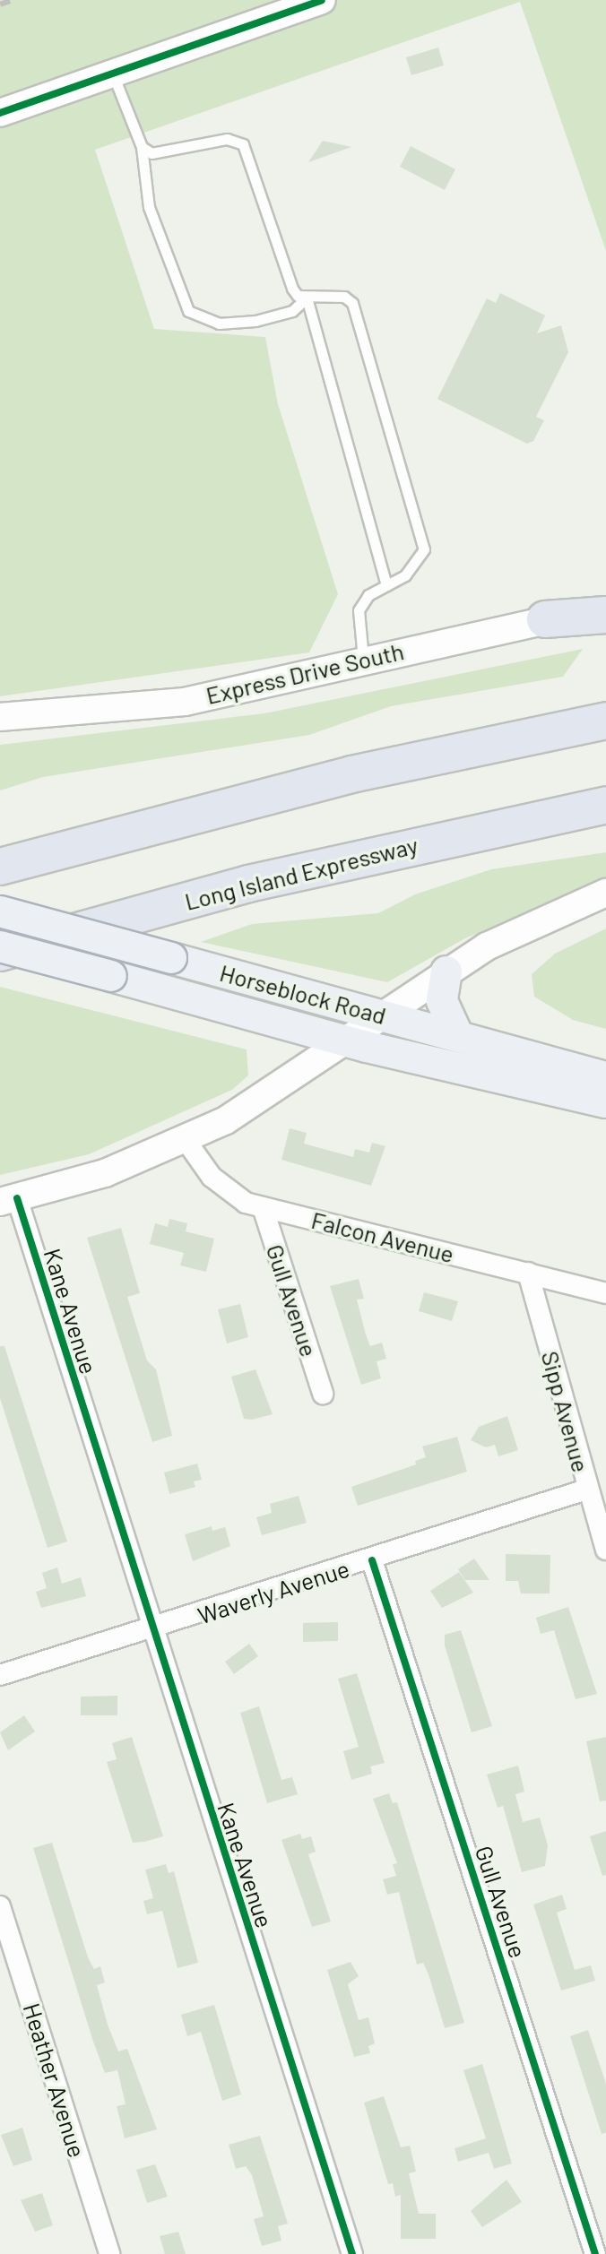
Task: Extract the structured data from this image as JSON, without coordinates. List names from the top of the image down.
{
  "streets": {
    "highway": ["Long Island Expressway"],
    "main road": ["Express Drive South", "Horseblock Road"],
    "street": [
      "Falcon Avenue",
      "Gull Avenue",
      "Kane Avenue",
      "Sipp Avenue",
      "Waverly Avenue",
      "Heather Avenue"
    ]
  },
  "crossings": [
    ["Falcon Avenue", "Gull Avenue"],
    ["Falcon Avenue", "Sipp Avenue"],
    ["Gull Avenue", "Waverly Avenue"],
    ["Kane Avenue", "Waverly Avenue"],
    ["Sipp Avenue", "Waverly Avenue"]
  ]
}
